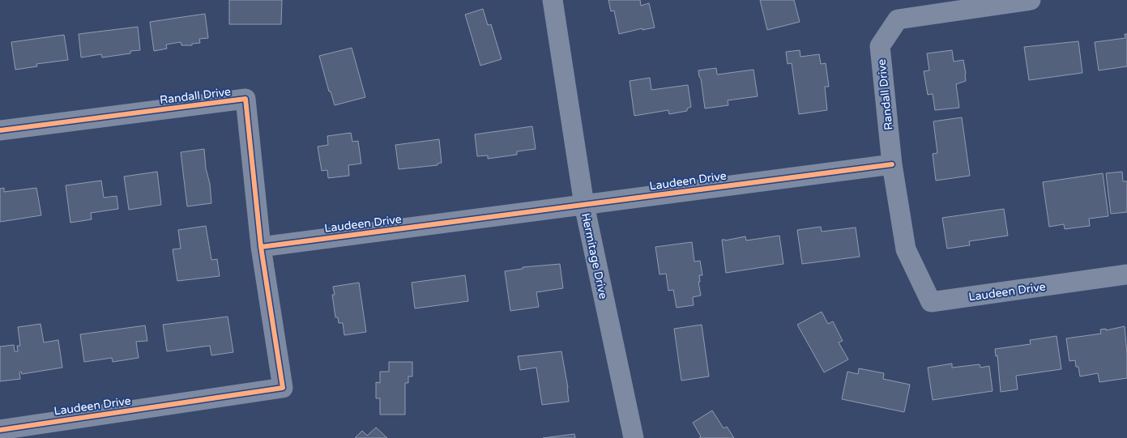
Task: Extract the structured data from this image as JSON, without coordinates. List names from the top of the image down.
{
  "streets": {
    "street": ["Randall Drive", "Laudeen Drive", "Hermitage Drive"]
  },
  "crossings": [
    ["Randall Drive", "Laudeen Drive"],
    ["Laudeen Drive", "Hermitage Drive"]
  ]
}
